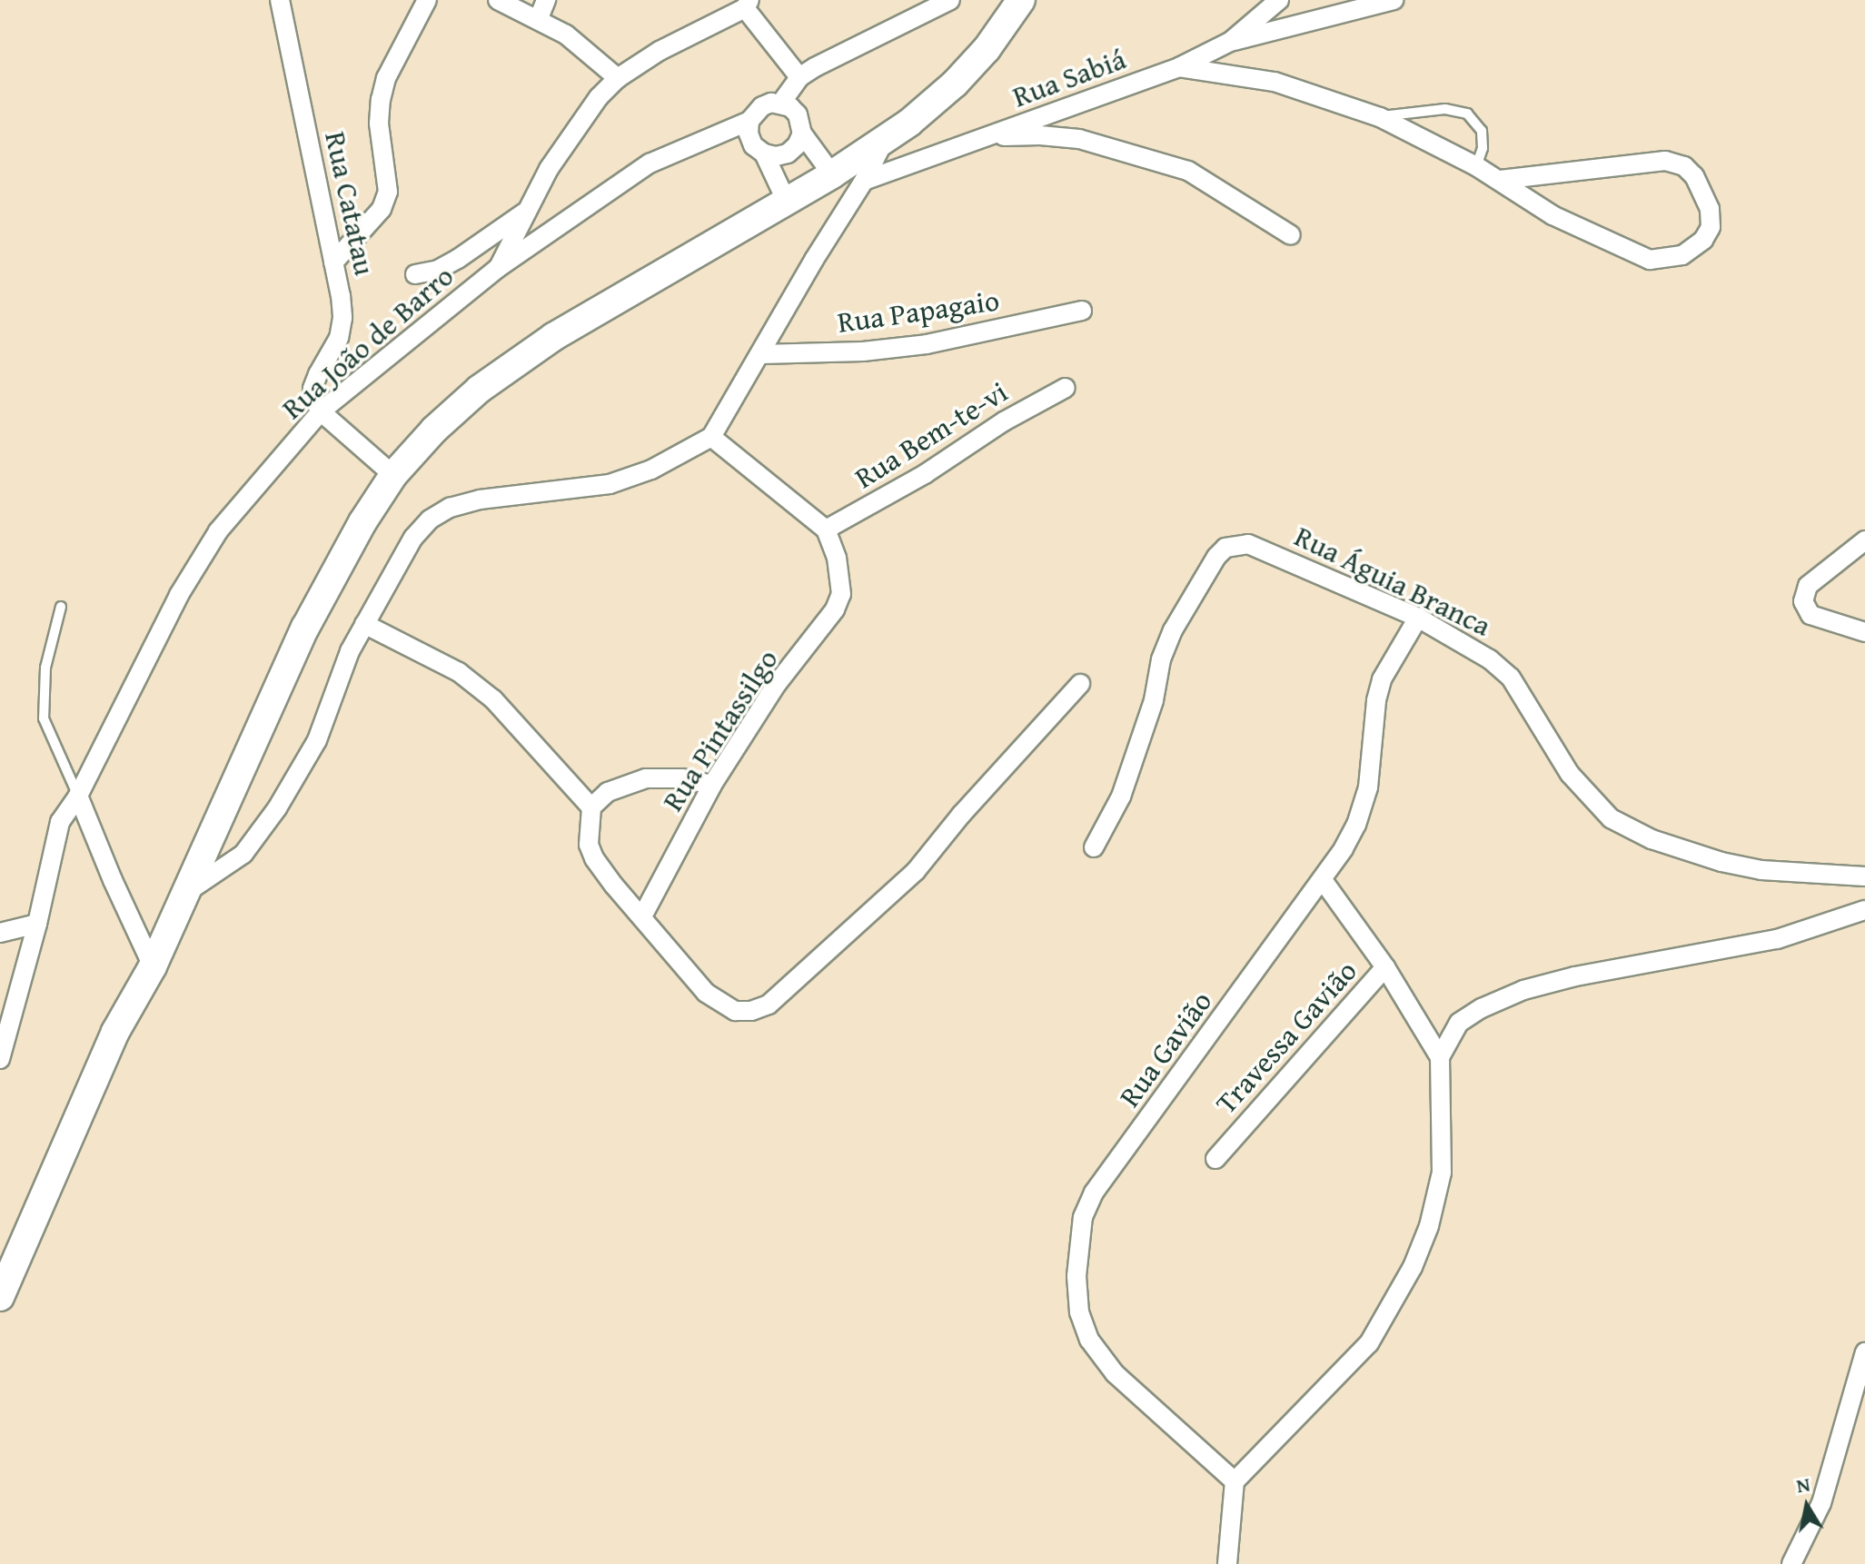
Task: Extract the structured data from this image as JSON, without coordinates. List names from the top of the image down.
{
  "streets": {
    "street": [
      "Rua Sabiá",
      "Rua Catatau",
      "Rua Papagaio",
      "Rua João de Barro",
      "Rua Bem-te-vi",
      "Rua Águia Branca",
      "Rua Pintassilgo",
      "Travessa Gavião",
      "Rua Gavião"
    ]
  },
  "crossings": [
    ["Rua Sabiá", "Rua Papagaio"],
    ["Rua Catatau", "Rua João de Barro"],
    ["Rua Bem-te-vi", "Rua Pintassilgo"],
    ["Rua Águia Branca", "Rua Gavião"],
    ["Travessa Gavião", "Rua Gavião"]
  ],
  "north": "top"
}
